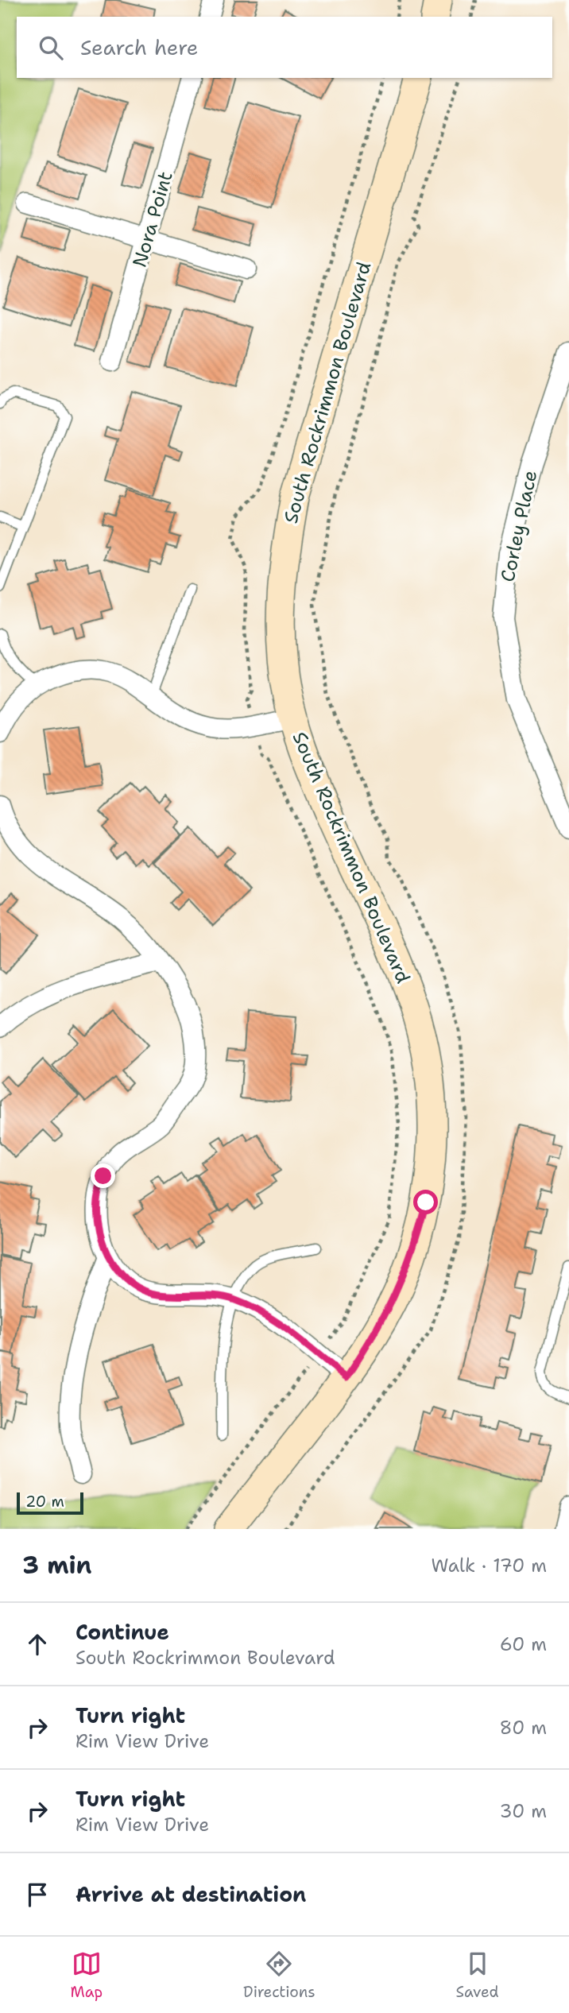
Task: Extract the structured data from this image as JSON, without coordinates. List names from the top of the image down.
{
  "streets": {
    "main road": ["South Rockrimmon Boulevard"],
    "street": ["Nora Point", "Corley Place"]
  },
  "scale_bar": "20 m",
  "page": {
    "search": "Search here",
    "scale": "20 m",
    "heading": ["3 min", "Walk · 170 m"],
    "list": [
      ["Continue", "South Rockrimmon Boulevard", "60 m"],
      ["Turn right", "Rim View Drive", "80 m"],
      ["Turn right", "Rim View Drive", "30 m"],
      "Arrive at destination"
    ],
    "nav": ["Map", "Directions", "Saved"]
  }
}
